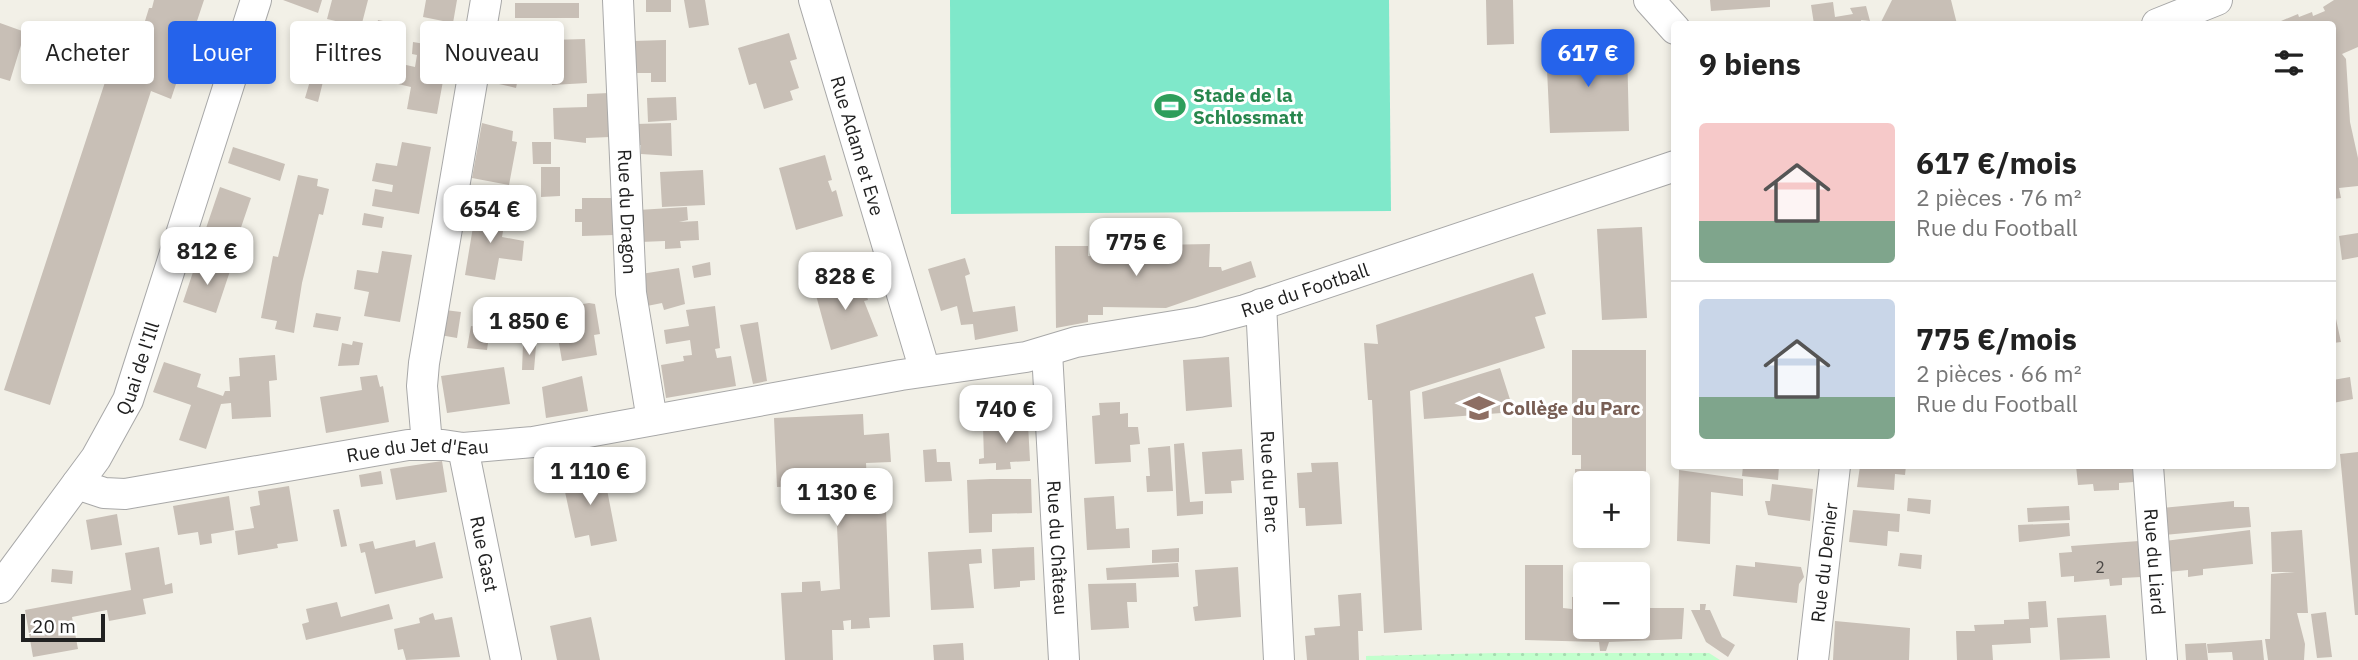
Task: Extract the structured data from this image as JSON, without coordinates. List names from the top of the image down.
{
  "streets": {
    "street": [
      "Rue Adam et Eve",
      "Rue du Dragon",
      "Rue du Football",
      "Quai de l'Ill",
      "Rue du Jet d'Eau",
      "Rue du Parc",
      "Rue du Château",
      "Rue Gast",
      "Rue du Denier",
      "Rue du Liard"
    ]
  },
  "crossings": [
    ["Rue Adam et Eve", "Rue du Football"],
    ["Rue Adam et Eve", "Rue du Jet d'Eau"],
    ["Rue du Dragon", "Rue du Jet d'Eau"],
    ["Rue du Football", "Rue du Jet d'Eau"],
    ["Rue du Football", "Rue du Parc"],
    ["Rue du Football", "Rue du Château"],
    ["Quai de l'Ill", "Rue du Jet d'Eau"],
    ["Rue du Jet d'Eau", "Rue Gast"]
  ],
  "places": {
    "sports": ["Stade de la Schlossmatt"],
    "school or university": ["Collège du Parc"]
  },
  "house_numbers": ["2"],
  "scale_bar": "20 m",
  "page": {
    "chip": [
      "Acheter",
      "Louer",
      "Filtres",
      "Nouveau"
    ],
    "heading": "9 biens",
    "price": [
      "617 €",
      "654 €",
      "775 €",
      "812 €",
      "828 €",
      "1 850 €",
      "740 €",
      "1 110 €",
      "1 130 €"
    ],
    "list": [
      {
        "name": "617 €/mois",
        "note": "2 pièces · 76 m² · Rue du Football"
      },
      {
        "name": "775 €/mois",
        "note": "2 pièces · 66 m² · Rue du Football"
      }
    ],
    "map_buttons": ["+", "−"],
    "scale": "20 m"
  }
}
